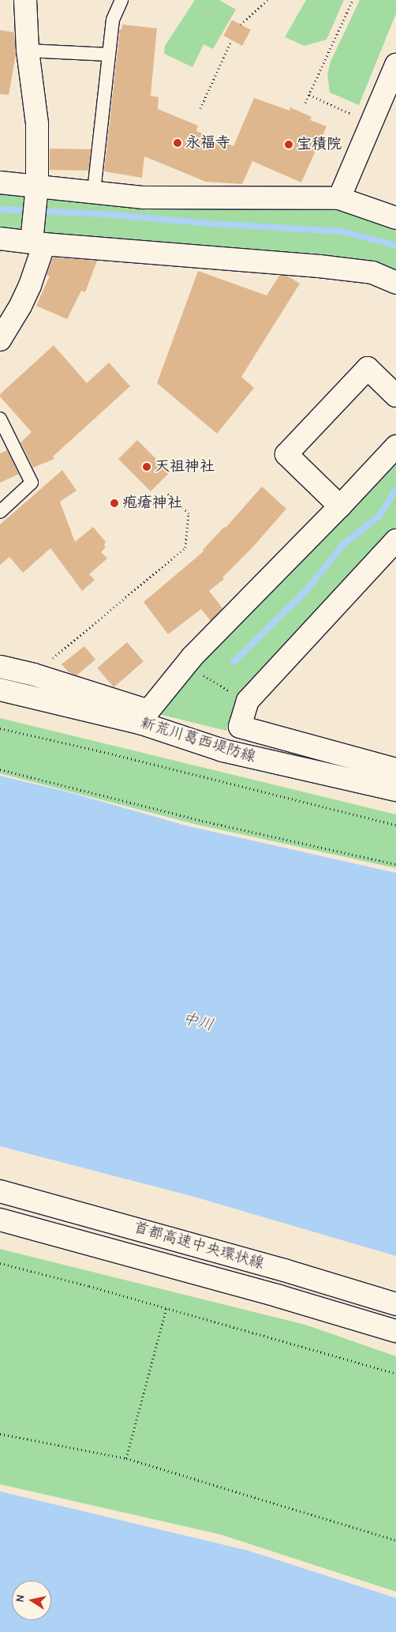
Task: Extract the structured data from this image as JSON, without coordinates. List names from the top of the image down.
{
  "streets": {
    "main road": ["新荒川葛西堤防線", "首都高速中央環状線"]
  },
  "water": ["中川"],
  "places": [
    "永福寺",
    "宝積院",
    "天祖神社",
    "疱瘡神社"
  ],
  "north": "left"
}
